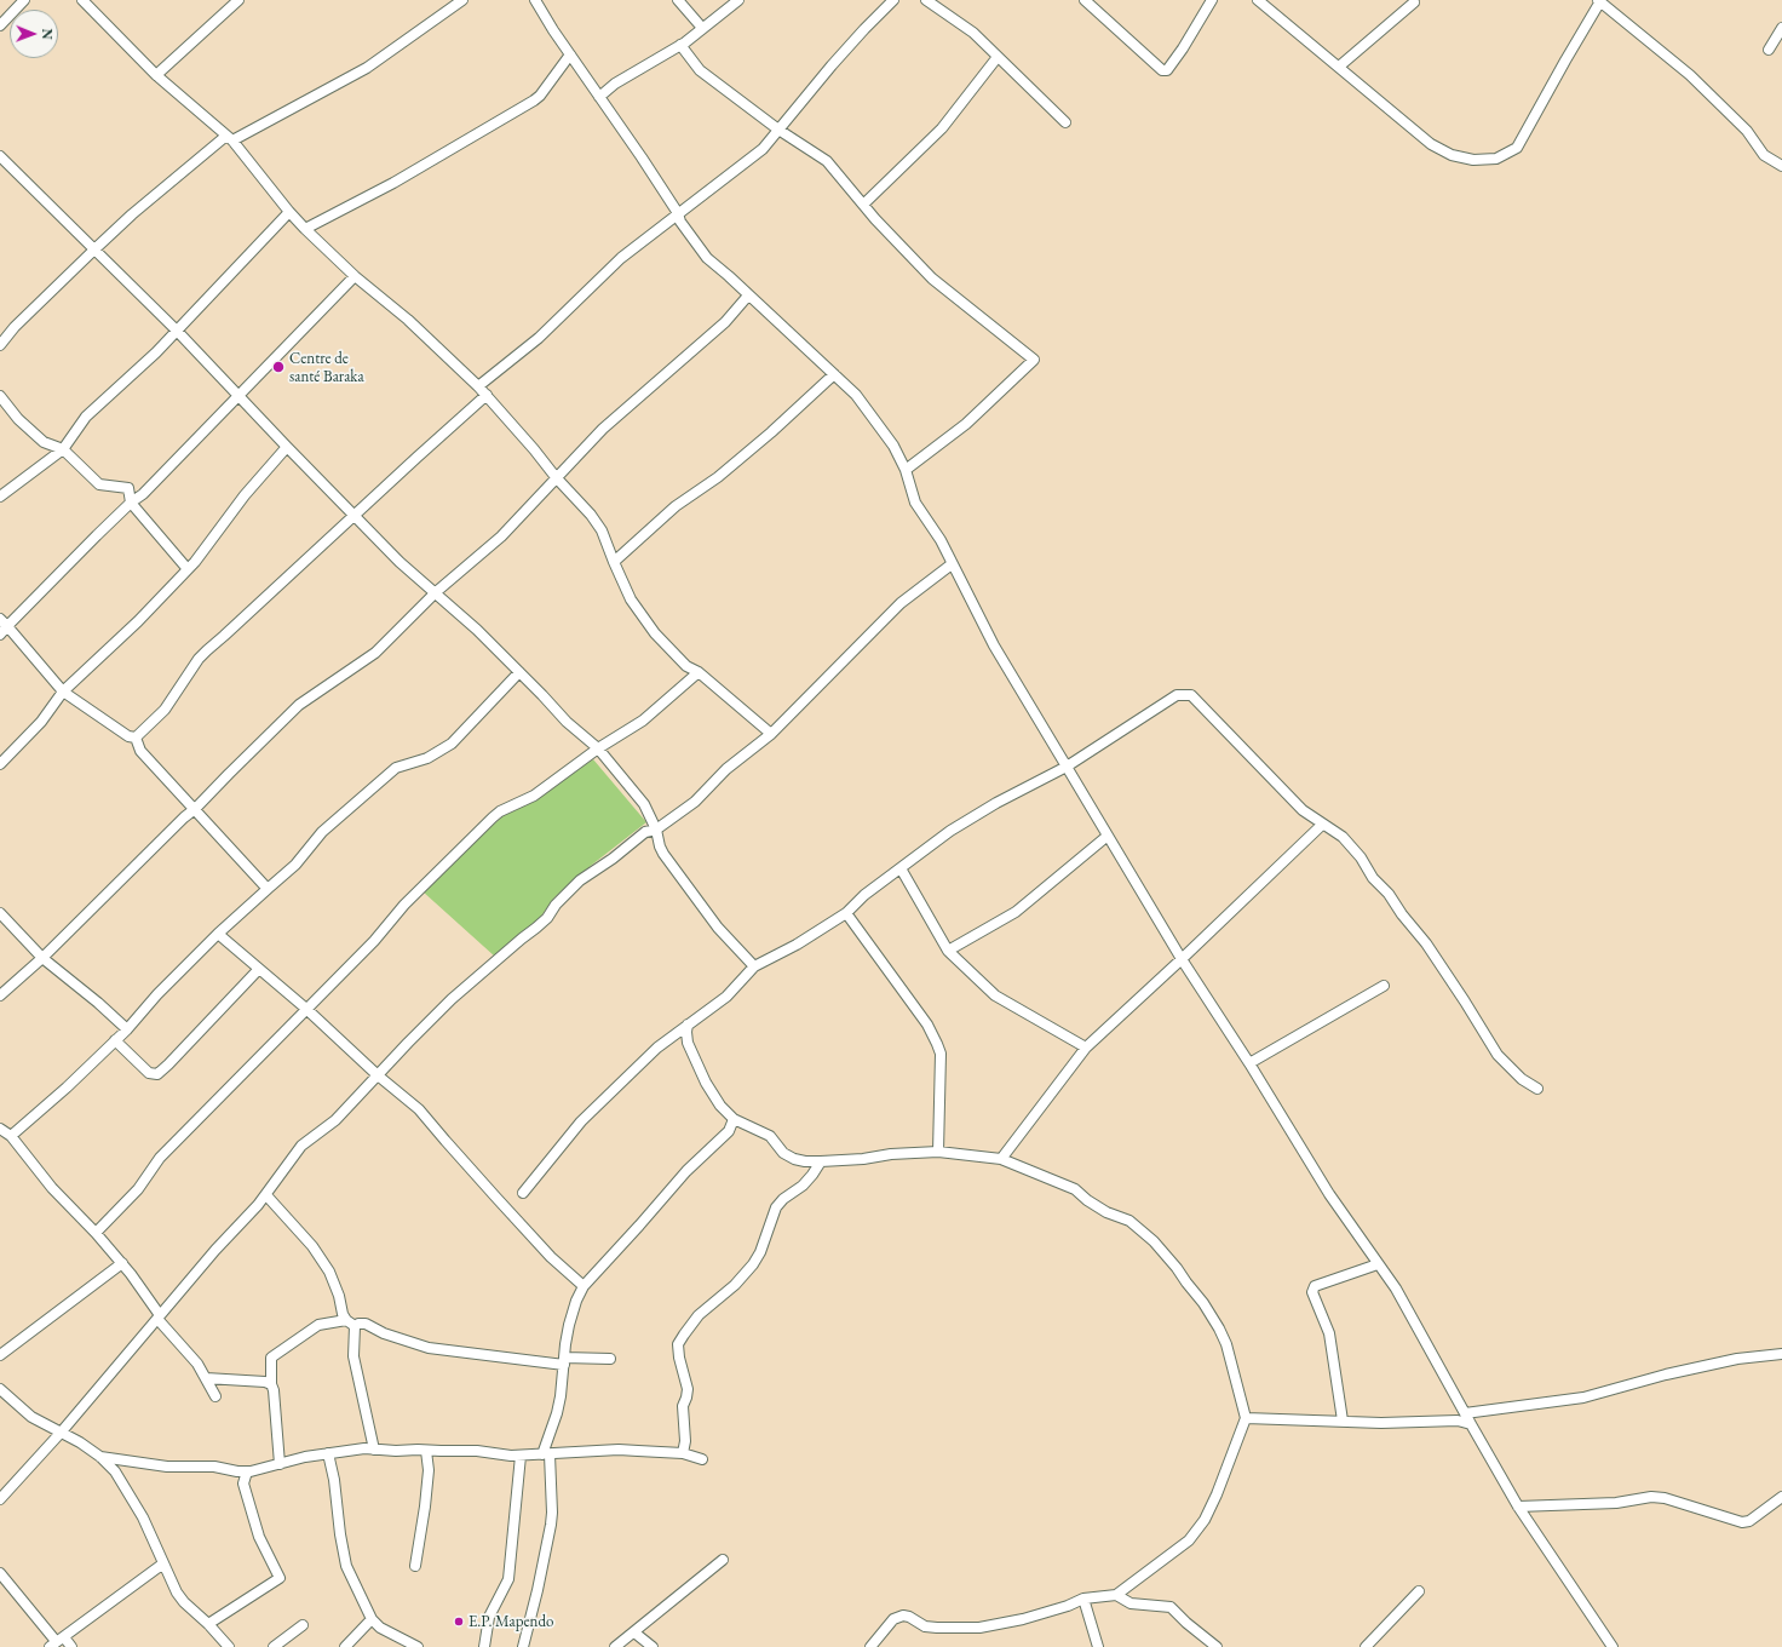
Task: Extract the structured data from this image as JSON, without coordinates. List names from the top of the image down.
{
  "places": ["Centre de santé Baraka", "E.P. Mapendo"],
  "north": "right"
}
